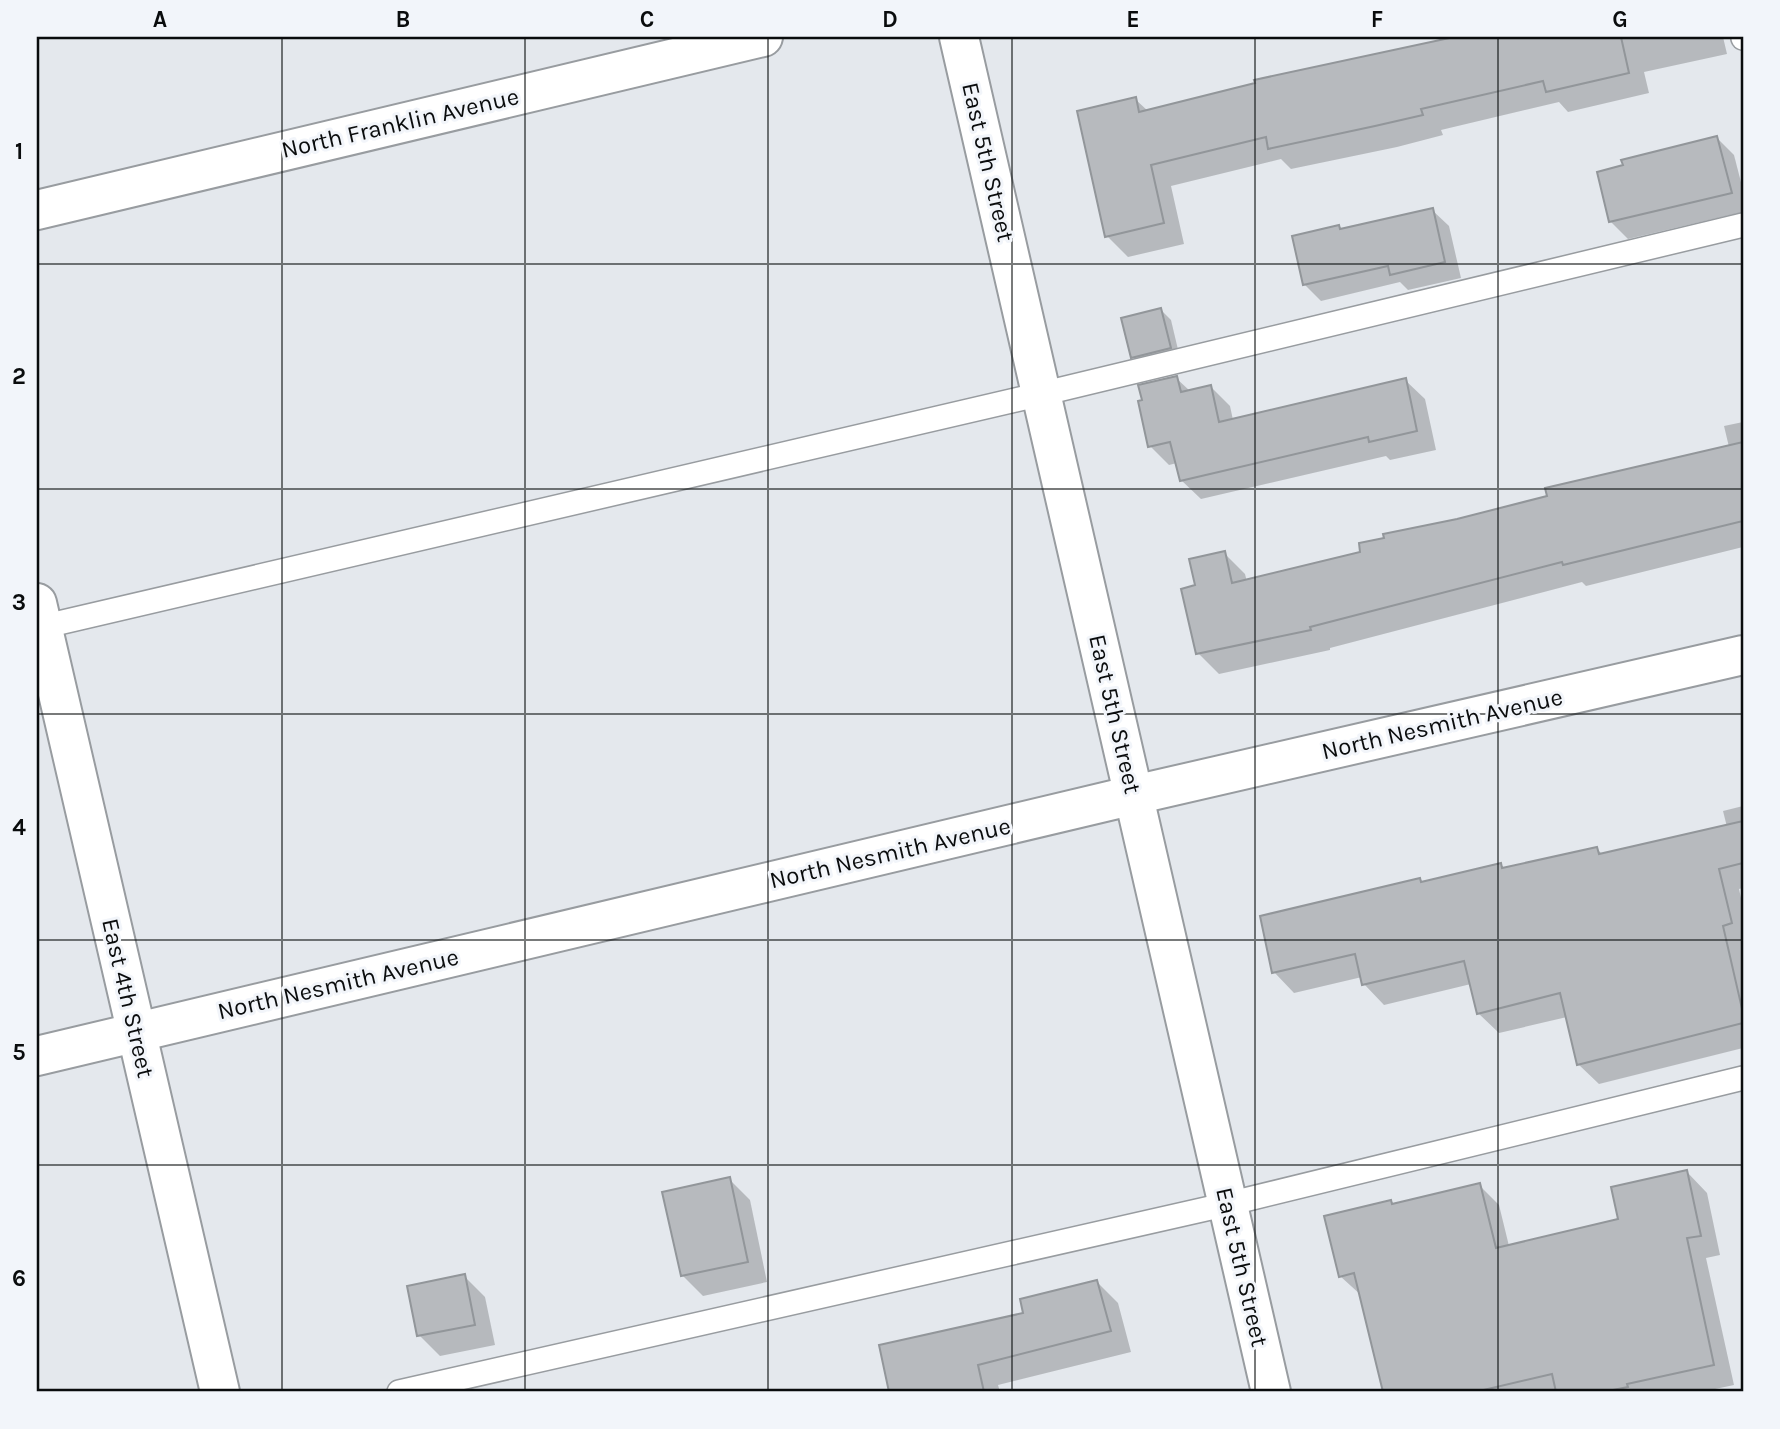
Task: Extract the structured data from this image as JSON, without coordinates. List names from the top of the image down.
{
  "streets": {
    "street": [
      "North Franklin Avenue",
      "East 5th Street",
      "North Nesmith Avenue",
      "East 4th Street"
    ]
  },
  "crossings": [
    ["East 5th Street", "North Nesmith Avenue"],
    ["North Nesmith Avenue", "East 4th Street"]
  ],
  "grid": {
    "columns": [
      "A",
      "B",
      "C",
      "D",
      "E",
      "F",
      "G"
    ],
    "rows": [
      "1",
      "2",
      "3",
      "4",
      "5",
      "6"
    ]
  }
}
